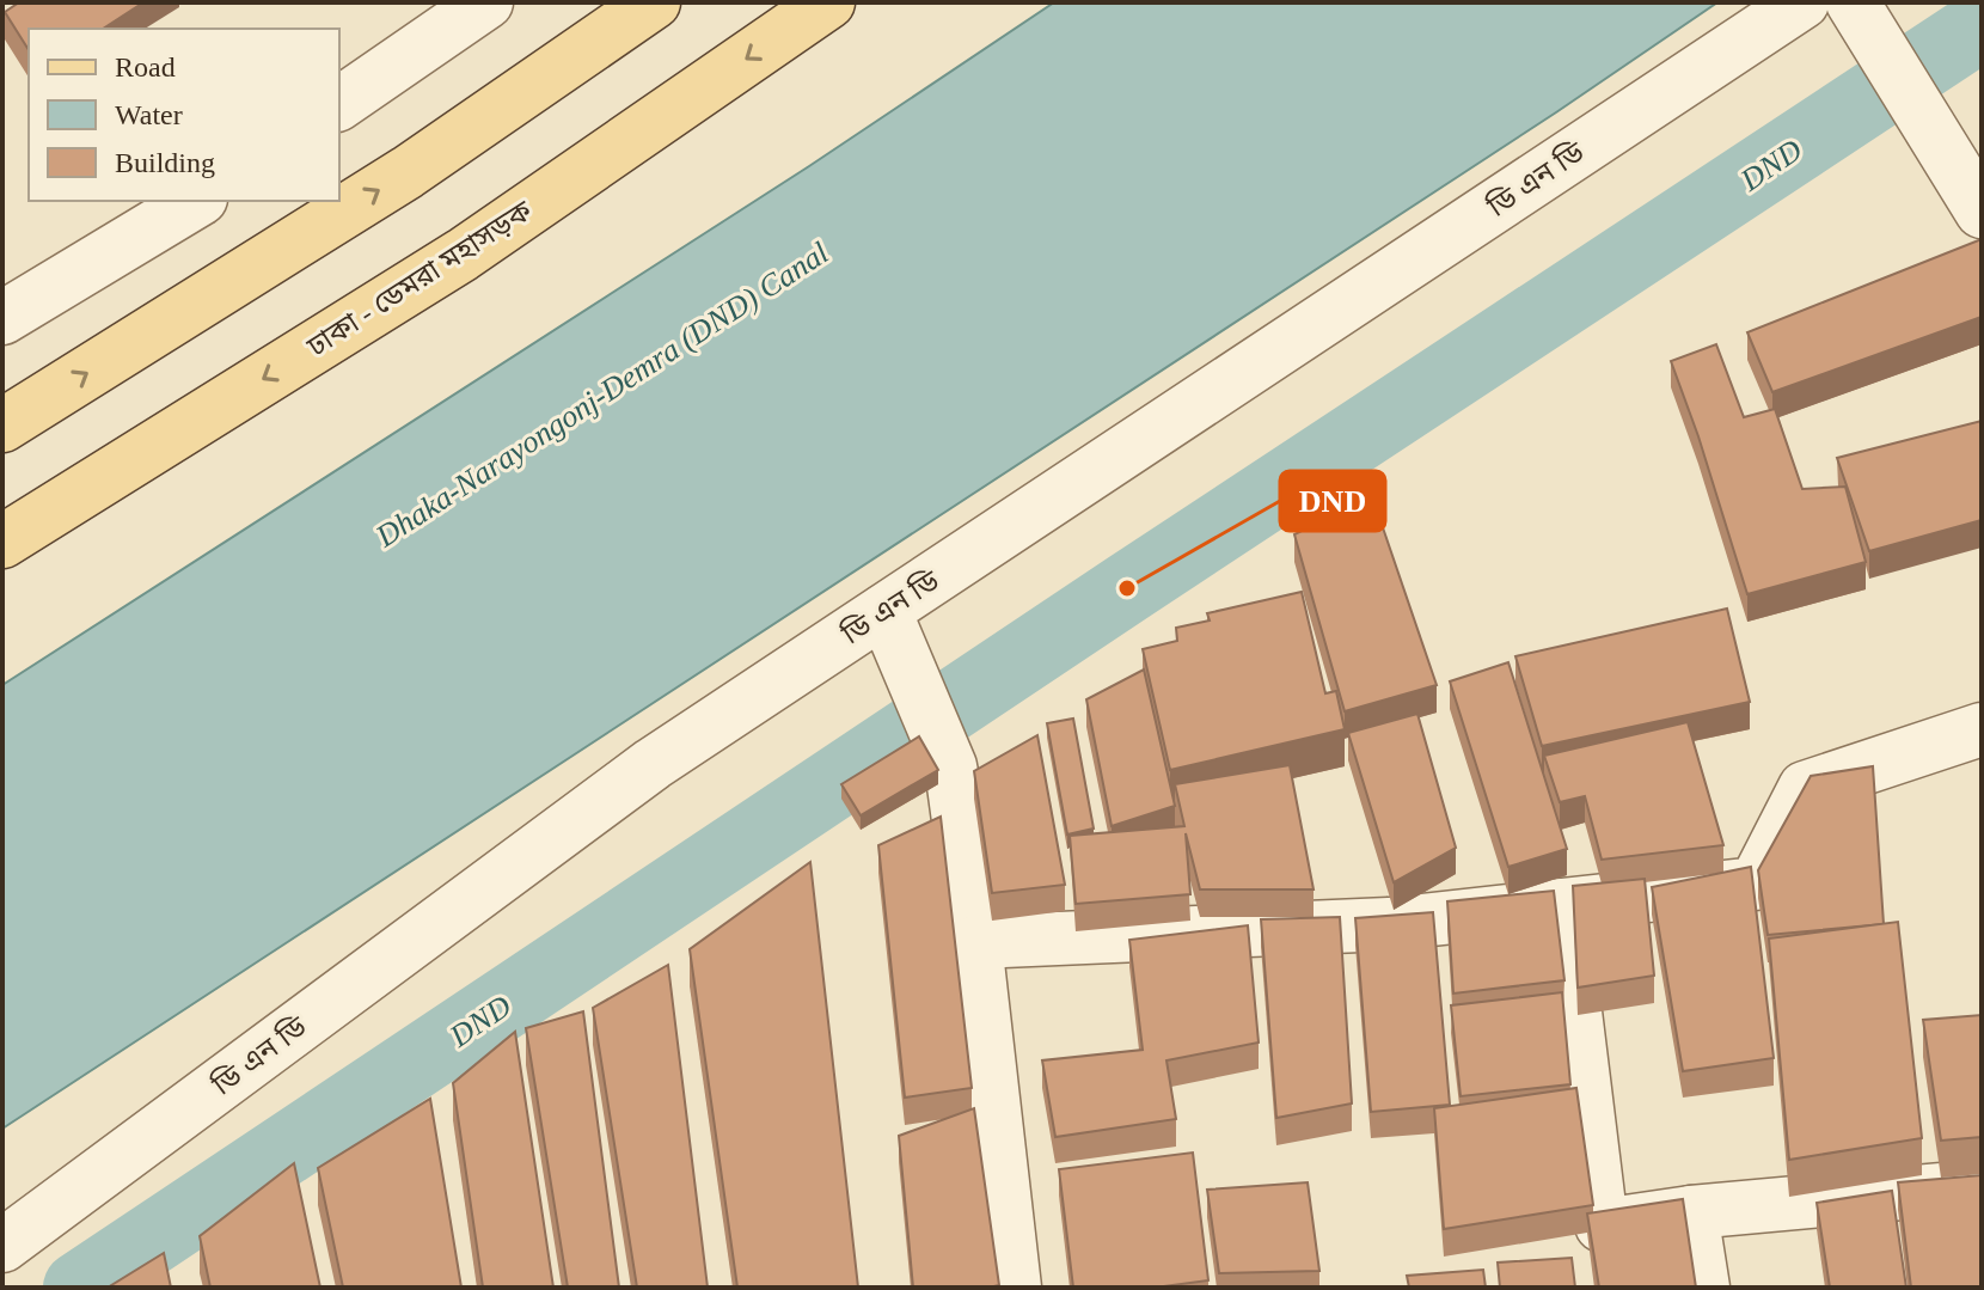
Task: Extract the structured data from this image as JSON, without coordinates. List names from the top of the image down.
{
  "streets": {
    "main road": ["ঢাকা - ডেমরা মহাসড়ক"],
    "street": ["ডি এন ডি"]
  },
  "water": ["DND", "Dhaka-Narayongonj-Demra (DND) Canal"],
  "places": ["DND"],
  "legend": ["Road", "Water", "Building"]
}
